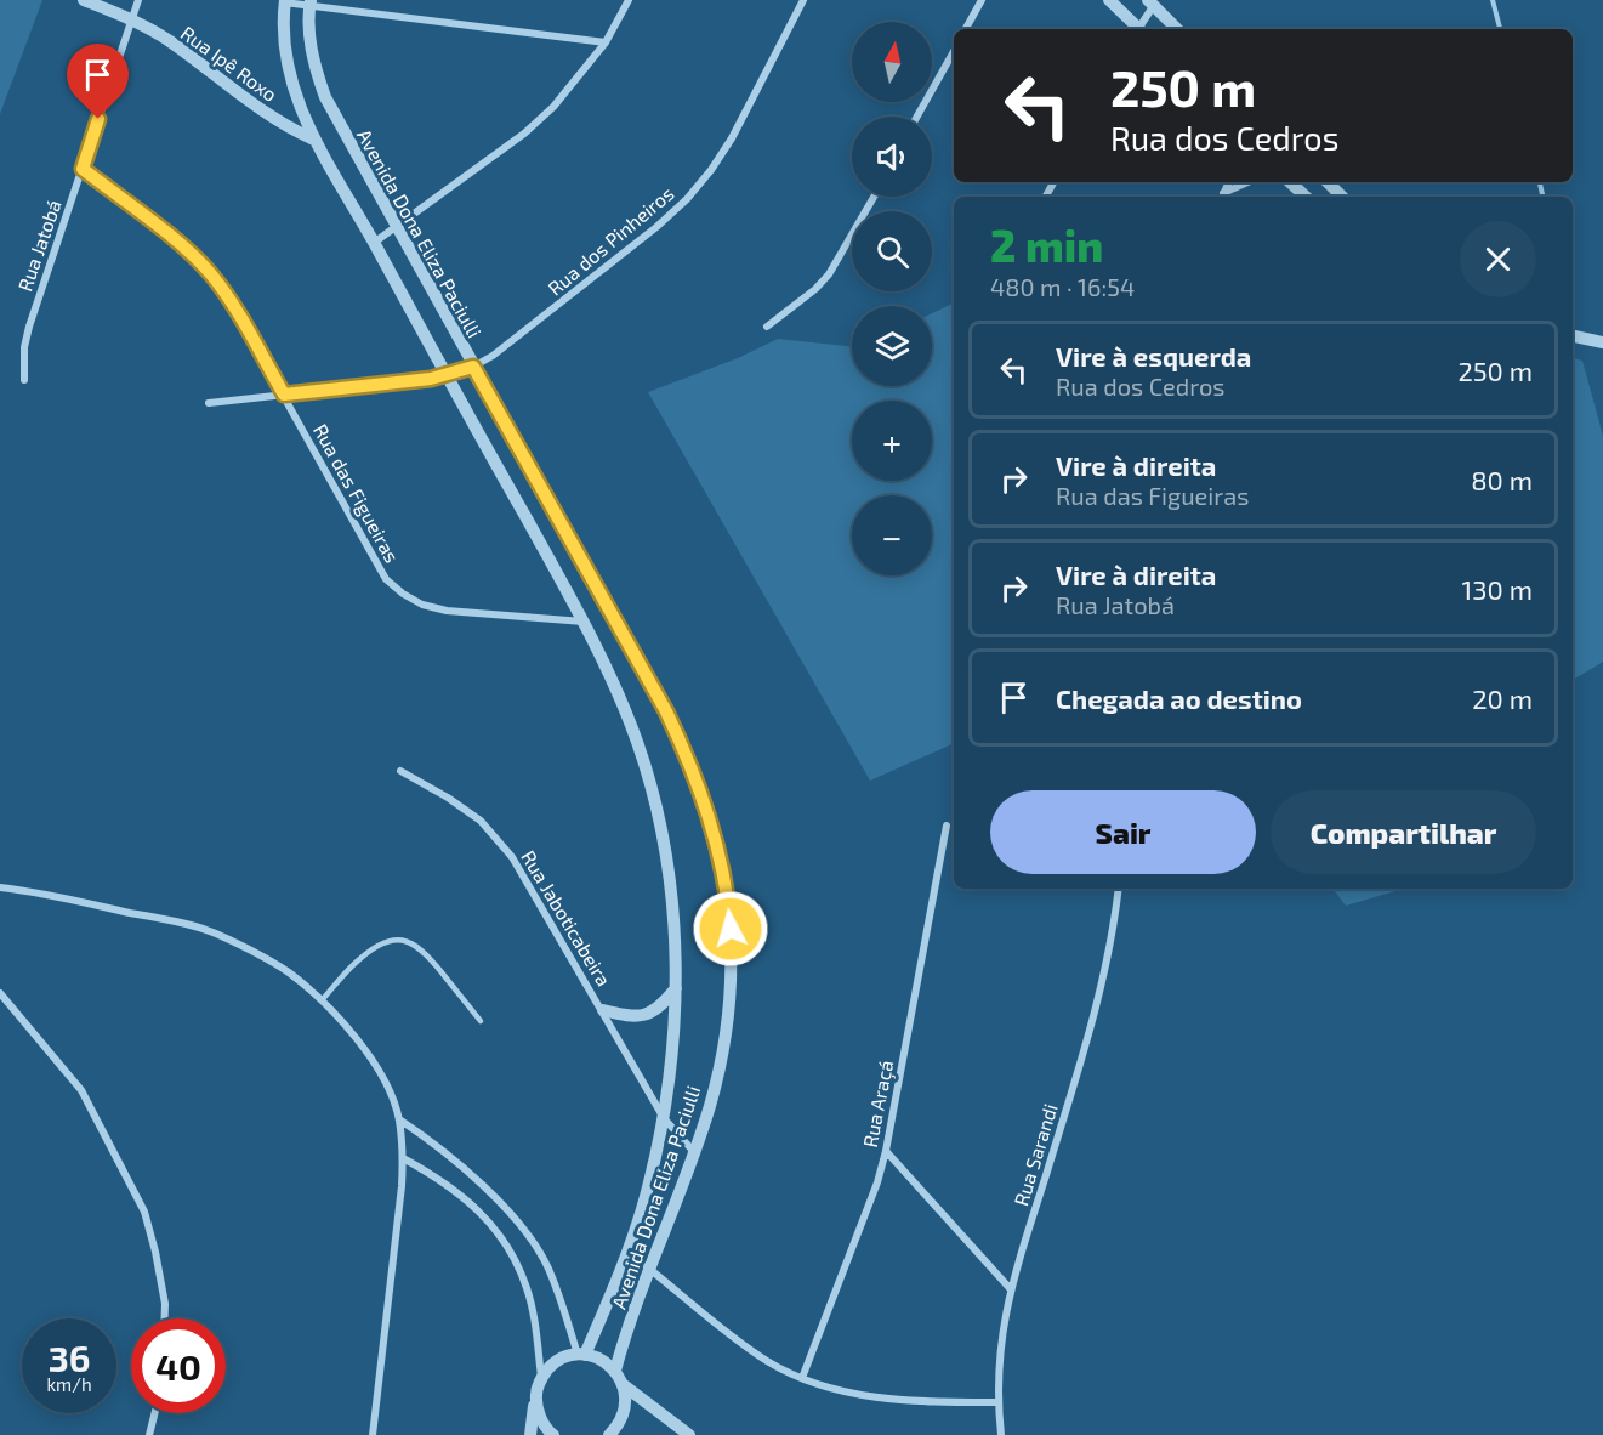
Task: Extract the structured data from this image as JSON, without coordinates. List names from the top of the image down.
{
  "streets": {
    "street": [
      "Rua Ipê Roxo",
      "Avenida Dona Eliza Paciulli",
      "Rua dos Pinheiros",
      "Rua Jatobá",
      "Rua das Figueiras",
      "Rua Jaboticabeira",
      "Rua Araçá",
      "Rua Sarandi"
    ]
  },
  "crossings": [
    ["Rua Ipê Roxo", "Avenida Dona Eliza Paciulli"],
    ["Rua Ipê Roxo", "Rua Jatobá"],
    ["Avenida Dona Eliza Paciulli", "Rua dos Pinheiros"],
    ["Avenida Dona Eliza Paciulli", "Rua das Figueiras"],
    ["Avenida Dona Eliza Paciulli", "Rua Jaboticabeira"],
    ["Rua dos Pinheiros", "Rua das Figueiras"],
    ["Rua Jatobá", "Rua das Figueiras"]
  ],
  "north": "top",
  "page": {
    "map_buttons": ["+", "−"],
    "turn": ["250 m", "Rua dos Cedros"],
    "heading": ["2 min", "480 m · 16:54"],
    "list": [
      {
        "name": "Vire à esquerda",
        "note": "Rua dos Cedros",
        "value": "250 m"
      },
      {
        "name": "Vire à direita",
        "note": "Rua das Figueiras",
        "value": "80 m"
      },
      {
        "name": "Vire à direita",
        "note": "Rua Jatobá",
        "value": "130 m"
      },
      {
        "name": "Chegada ao destino",
        "value": "20 m"
      }
    ],
    "buttons": ["Sair", "Compartilhar"],
    "speed": "36 km/h",
    "limit": "40"
  }
}
